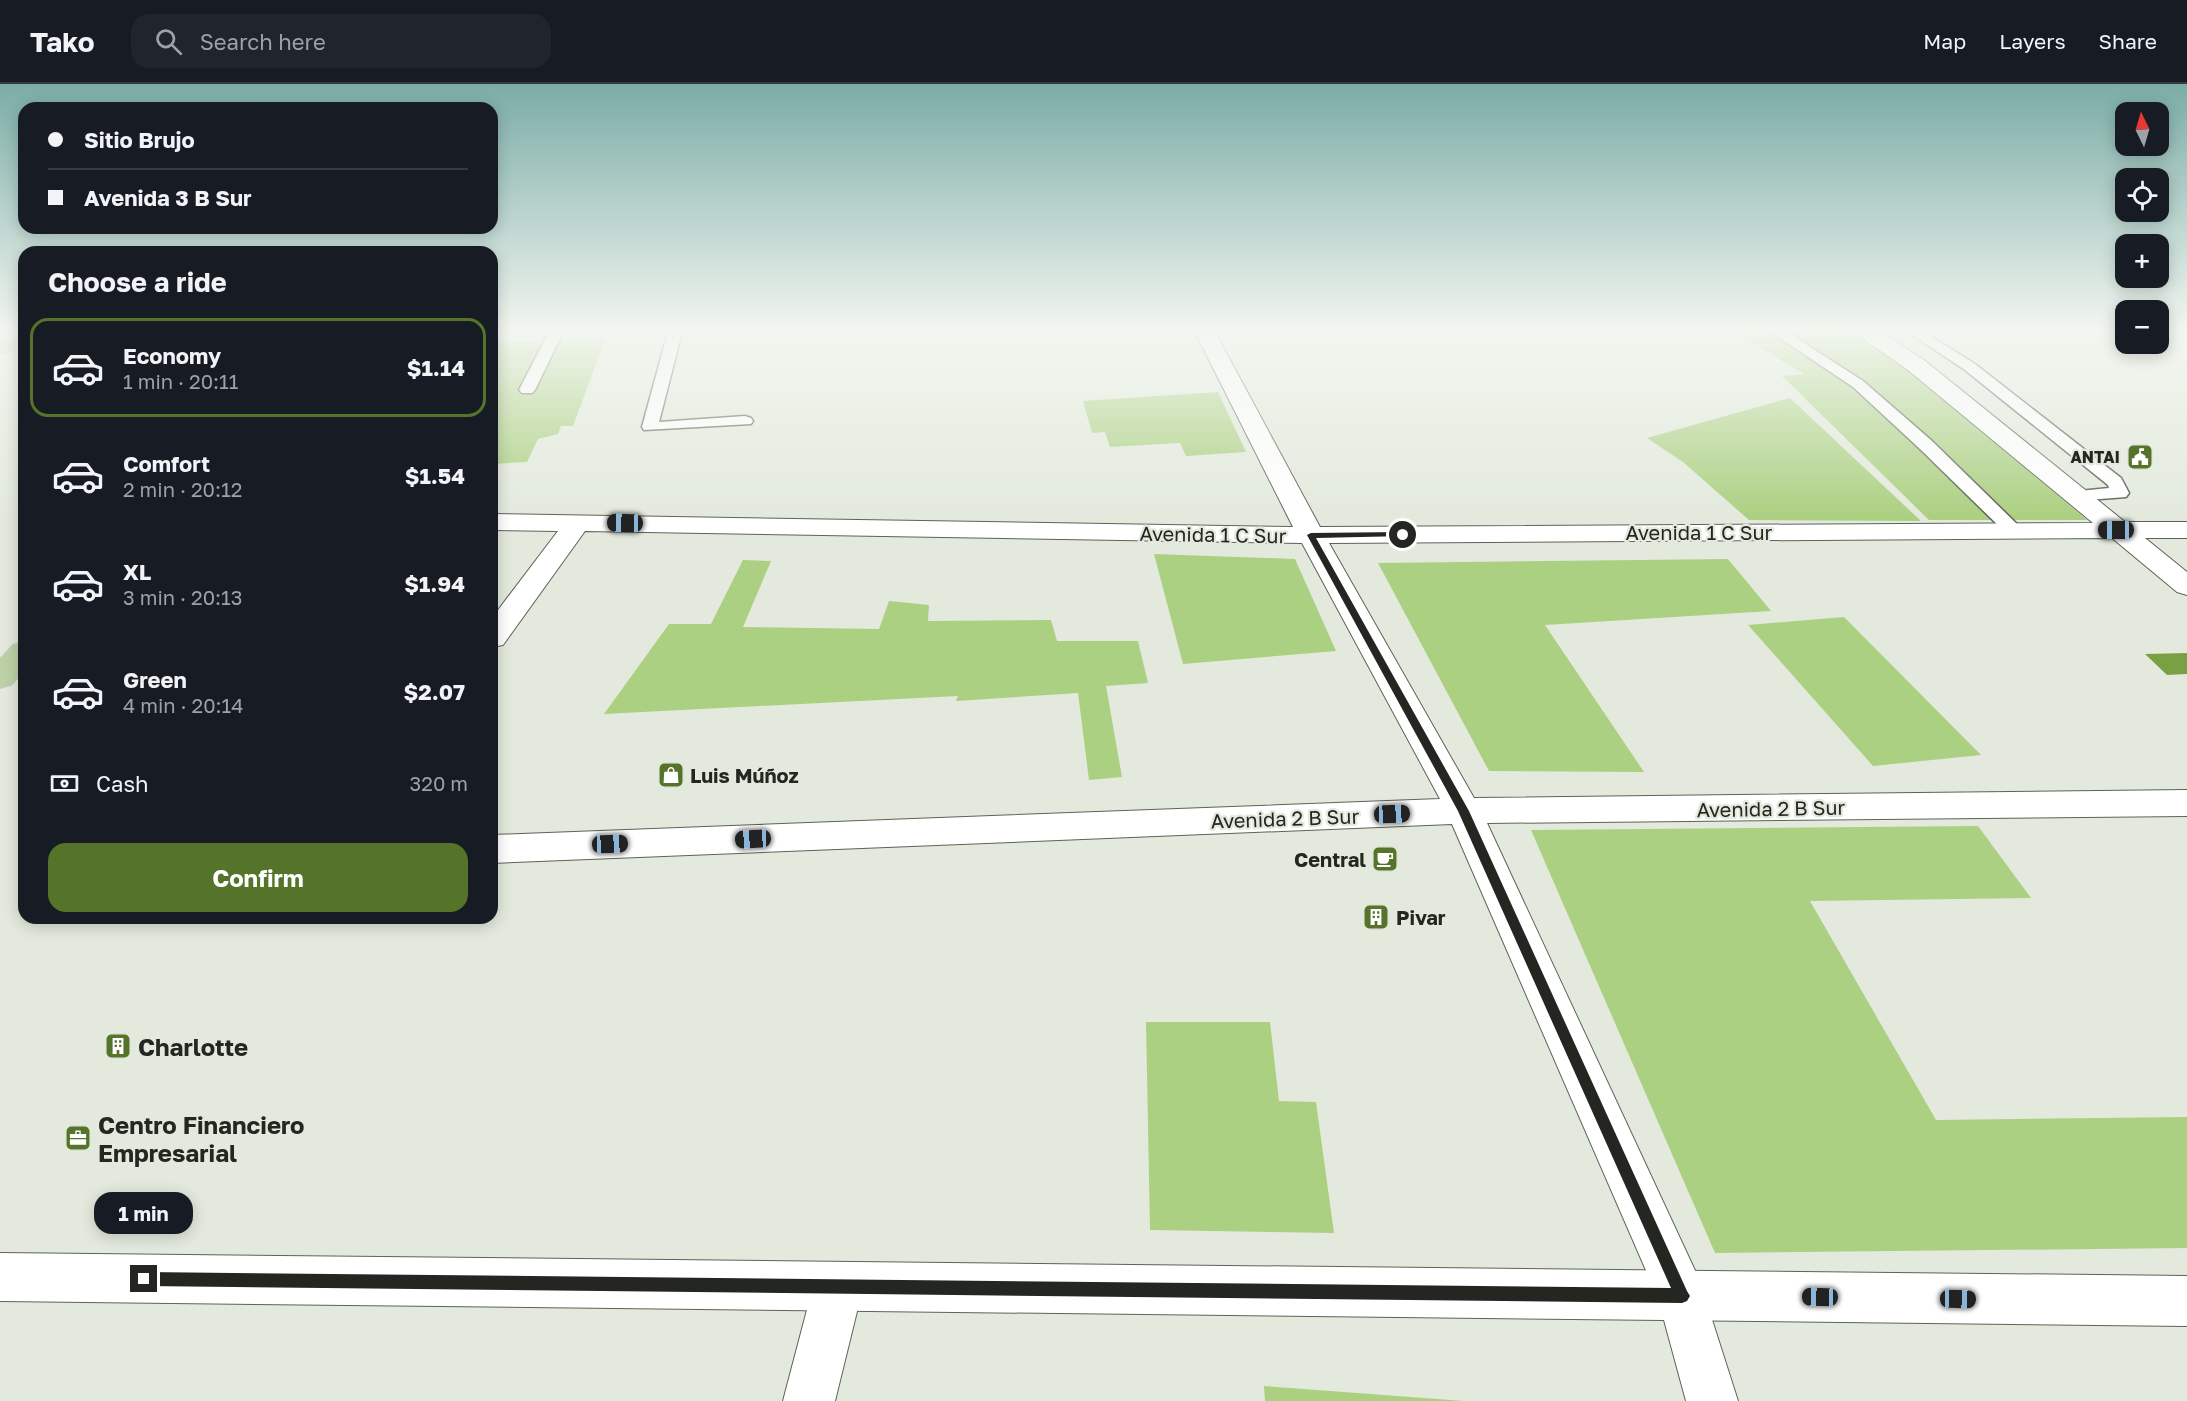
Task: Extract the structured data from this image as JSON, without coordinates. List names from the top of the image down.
{
  "streets": {
    "street": ["Avenida 1 C Sur", "Avenida 2 B Sur"]
  },
  "places": {
    "public building": ["ANTAI"],
    "shop": ["Luis Múñoz"],
    "cafe": ["Central"],
    "building": ["Pivar", "Charlotte"],
    "office": ["Centro Financiero Empresarial"]
  },
  "north": "top",
  "page": {
    "header": "Tako",
    "search": "Search here",
    "nav": ["Map", "Layers", "Share"],
    "map_buttons": ["+", "−"],
    "banner": ["Sitio Brujo", "Avenida 3 B Sur"],
    "heading": "Choose a ride",
    "list": [
      {
        "name": "Economy",
        "note": "1 min · 20:11",
        "value": "$1.14"
      },
      {
        "name": "Comfort",
        "note": "2 min · 20:12",
        "value": "$1.54"
      },
      {
        "name": "XL",
        "note": "3 min · 20:13",
        "value": "$1.94"
      },
      {
        "name": "Green",
        "note": "4 min · 20:14",
        "value": "$2.07"
      }
    ],
    "pay": ["Cash", "320 m"],
    "buttons": "Confirm",
    "bubble": "1 min"
  }
}
